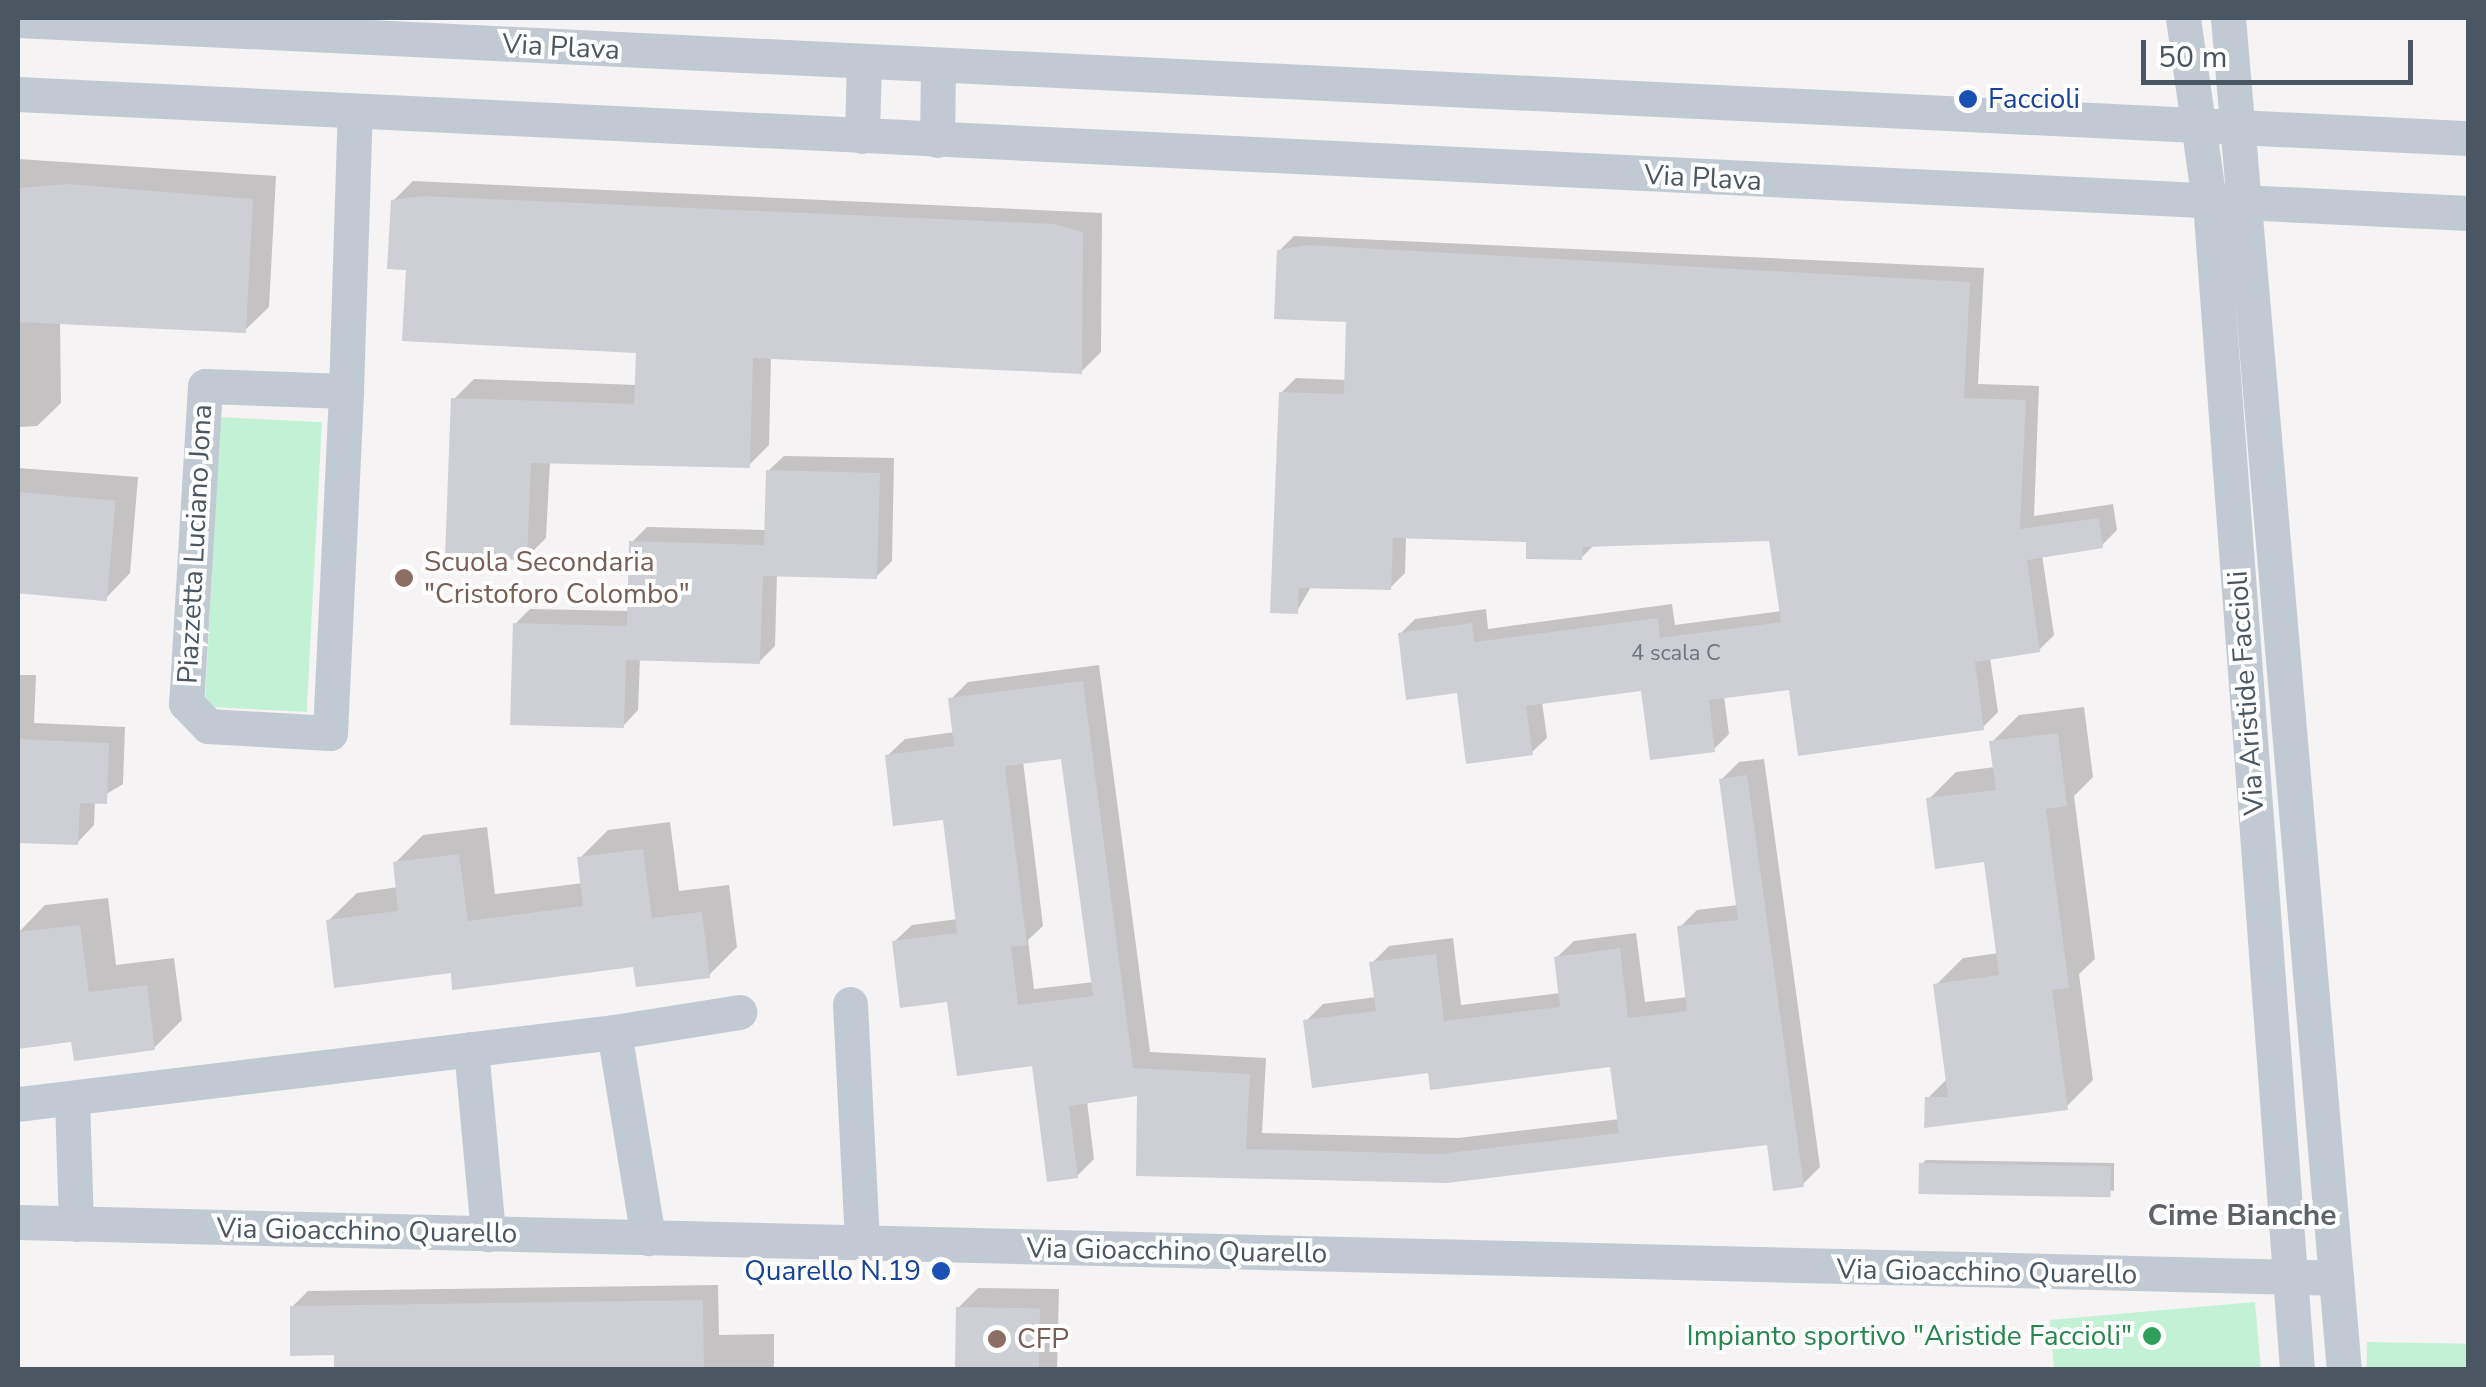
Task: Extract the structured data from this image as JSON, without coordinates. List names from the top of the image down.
{
  "streets": {
    "street": [
      "Via Plava",
      "Piazzetta Luciano Jona",
      "Via Aristide Faccioli",
      "Via Gioacchino Quarello"
    ]
  },
  "crossings": [
    ["Via Plava", "Piazzetta Luciano Jona"],
    ["Via Plava", "Via Aristide Faccioli"],
    ["Via Aristide Faccioli", "Via Gioacchino Quarello"]
  ],
  "districts": ["Cime Bianche"],
  "places": [
    "Faccioli",
    "Scuola Secondaria \"Cristoforo Colombo\"",
    "Quarello N.19",
    "Impianto sportivo \"Aristide Faccioli\"",
    "CFP"
  ],
  "house_numbers": ["4 scala C"],
  "scale_bar": "50 m"
}
